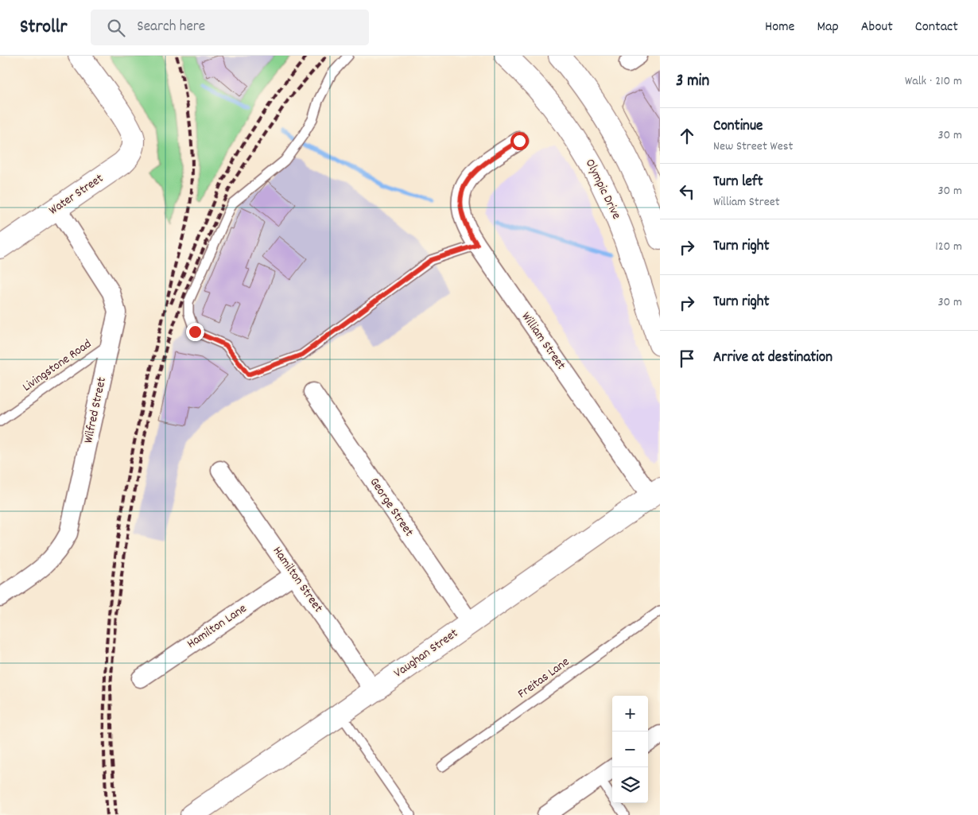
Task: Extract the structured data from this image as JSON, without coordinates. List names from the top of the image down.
{
  "streets": {
    "main road": ["Olympic Drive", "Water Street", "Vaughan Street"],
    "street": [
      "William Street",
      "Wilfred Street",
      "George Street",
      "Hamilton Street",
      "Hamilton Lane"
    ],
    "lane": ["Livingstone Road", "Freitas Lane"]
  },
  "crossings": [
    ["Water Street", "Wilfred Street"],
    ["William Street", "Vaughan Street"],
    ["Livingstone Road", "Wilfred Street"],
    ["George Street", "Vaughan Street"],
    ["Hamilton Street", "Hamilton Lane"],
    ["Hamilton Street", "Vaughan Street"]
  ],
  "page": {
    "header": "Strollr",
    "search": "Search here",
    "nav": [
      "Home",
      "Map",
      "About",
      "Contact"
    ],
    "heading": ["3 min", "Walk · 210 m"],
    "list": [
      ["Continue", "New Street West", "30 m"],
      ["Turn left", "William Street", "30 m"],
      ["Turn right", "120 m"],
      ["Turn right", "30 m"],
      "Arrive at destination"
    ],
    "map_buttons": ["+", "−"]
  }
}
